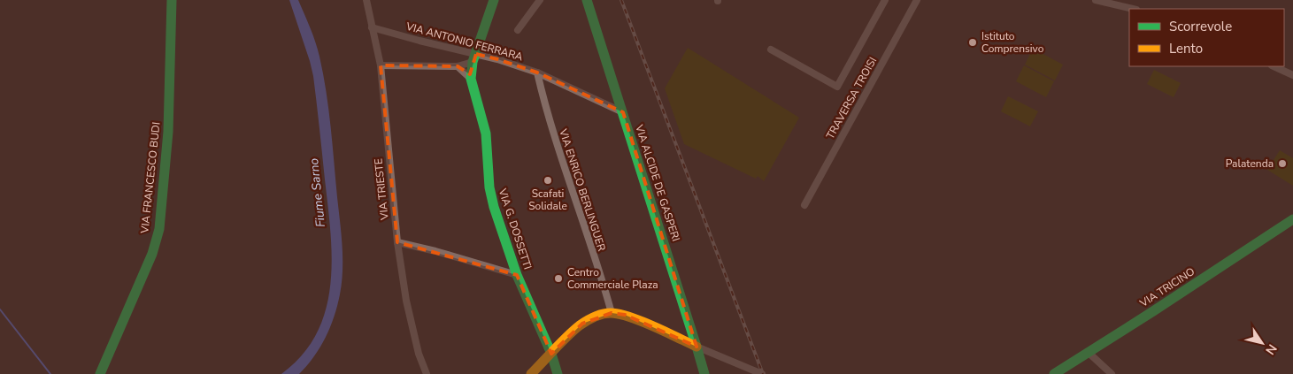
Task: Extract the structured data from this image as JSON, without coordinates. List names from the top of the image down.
{
  "streets": {
    "street": [
      "VIA ANTONIO FERRARA",
      "TRAVERSA TROISI",
      "VIA FRANCESCO BUDI",
      "VIA ALCIDE DE GASPERI",
      "VIA TRIESTE",
      "VIA ENRICO BERLINGUER",
      "VIA G. DOSSETTI",
      "VIA TRICINO"
    ]
  },
  "crossings": [
    ["VIA ANTONIO FERRARA", "VIA ALCIDE DE GASPERI"],
    ["VIA ANTONIO FERRARA", "VIA TRIESTE"],
    ["VIA ANTONIO FERRARA", "VIA ENRICO BERLINGUER"],
    ["VIA ANTONIO FERRARA", "VIA G. DOSSETTI"]
  ],
  "water": ["Fiume Sarno"],
  "places": [
    "Istituto Comprensivo",
    "Palatenda",
    "Scafati Solidale",
    "Centro Commerciale Plaza"
  ],
  "legend": ["Scorrevole", "Lento"],
  "north": "bottom right"
}
